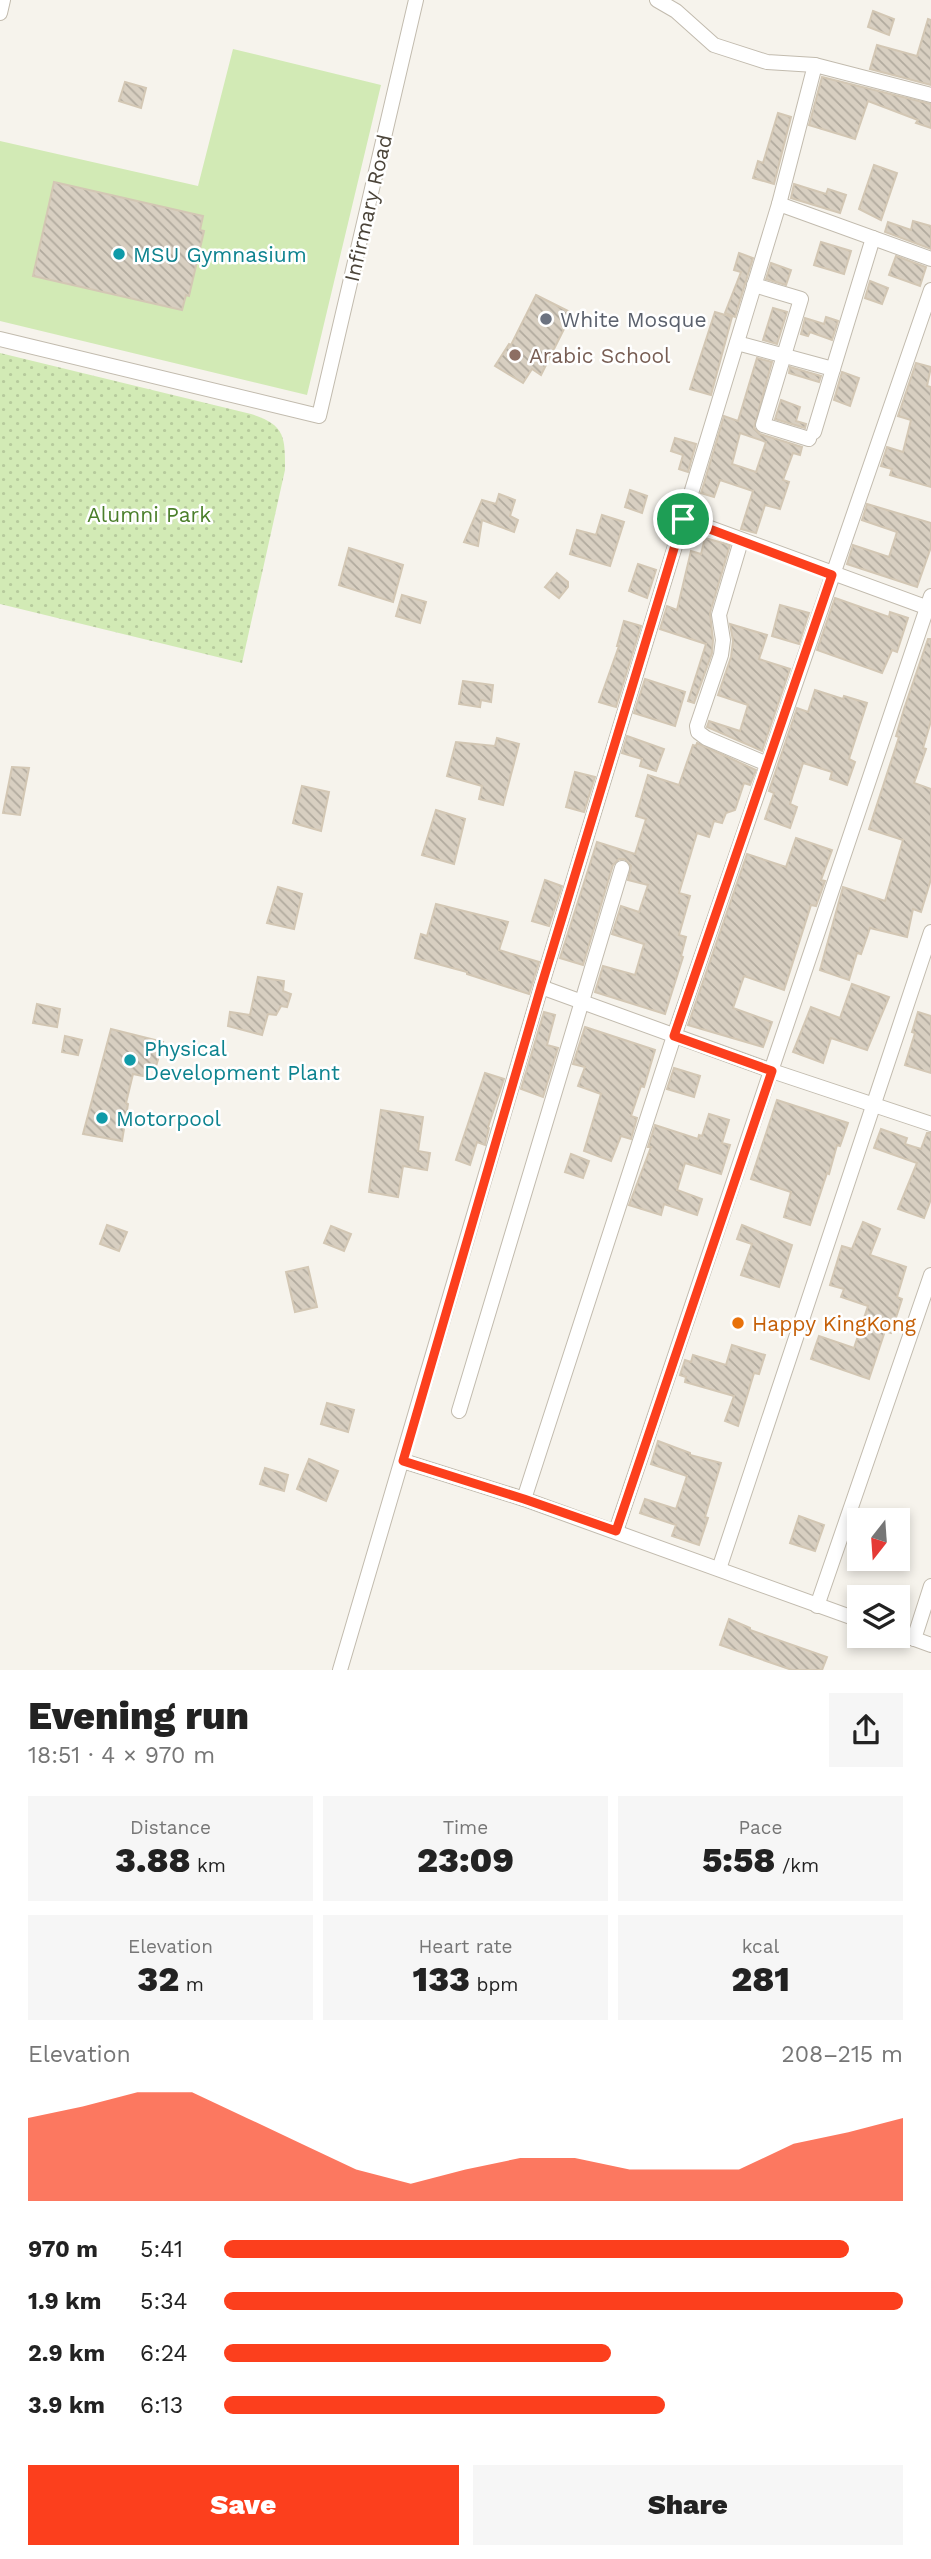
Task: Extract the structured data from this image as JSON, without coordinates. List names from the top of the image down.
{
  "streets": {
    "street": ["Infirmary Road"]
  },
  "parks": ["Alumni Park"],
  "places": [
    "MSU Gymnasium",
    "White Mosque",
    "Arabic School",
    "Physical Development Plant",
    "Motorpool",
    "Happy KingKong"
  ],
  "north": "bottom",
  "page": {
    "heading": ["Evening run", "18:51 · 4 × 970 m"],
    "stats": [
      ["Distance", "3.88 km"],
      ["Time", "23:09"],
      ["Pace", "5:58 /km"],
      ["Elevation", "32 m"],
      ["Heart rate", "133 bpm"],
      ["kcal", "281"]
    ],
    "chart": ["Elevation", "208–215 m"],
    "list": [
      {
        "name": "970 m",
        "note": "5:41"
      },
      {
        "name": "1.9 km",
        "note": "5:34"
      },
      {
        "name": "2.9 km",
        "note": "6:24"
      },
      {
        "name": "3.9 km",
        "note": "6:13"
      }
    ],
    "buttons": ["Save", "Share"]
  }
}
